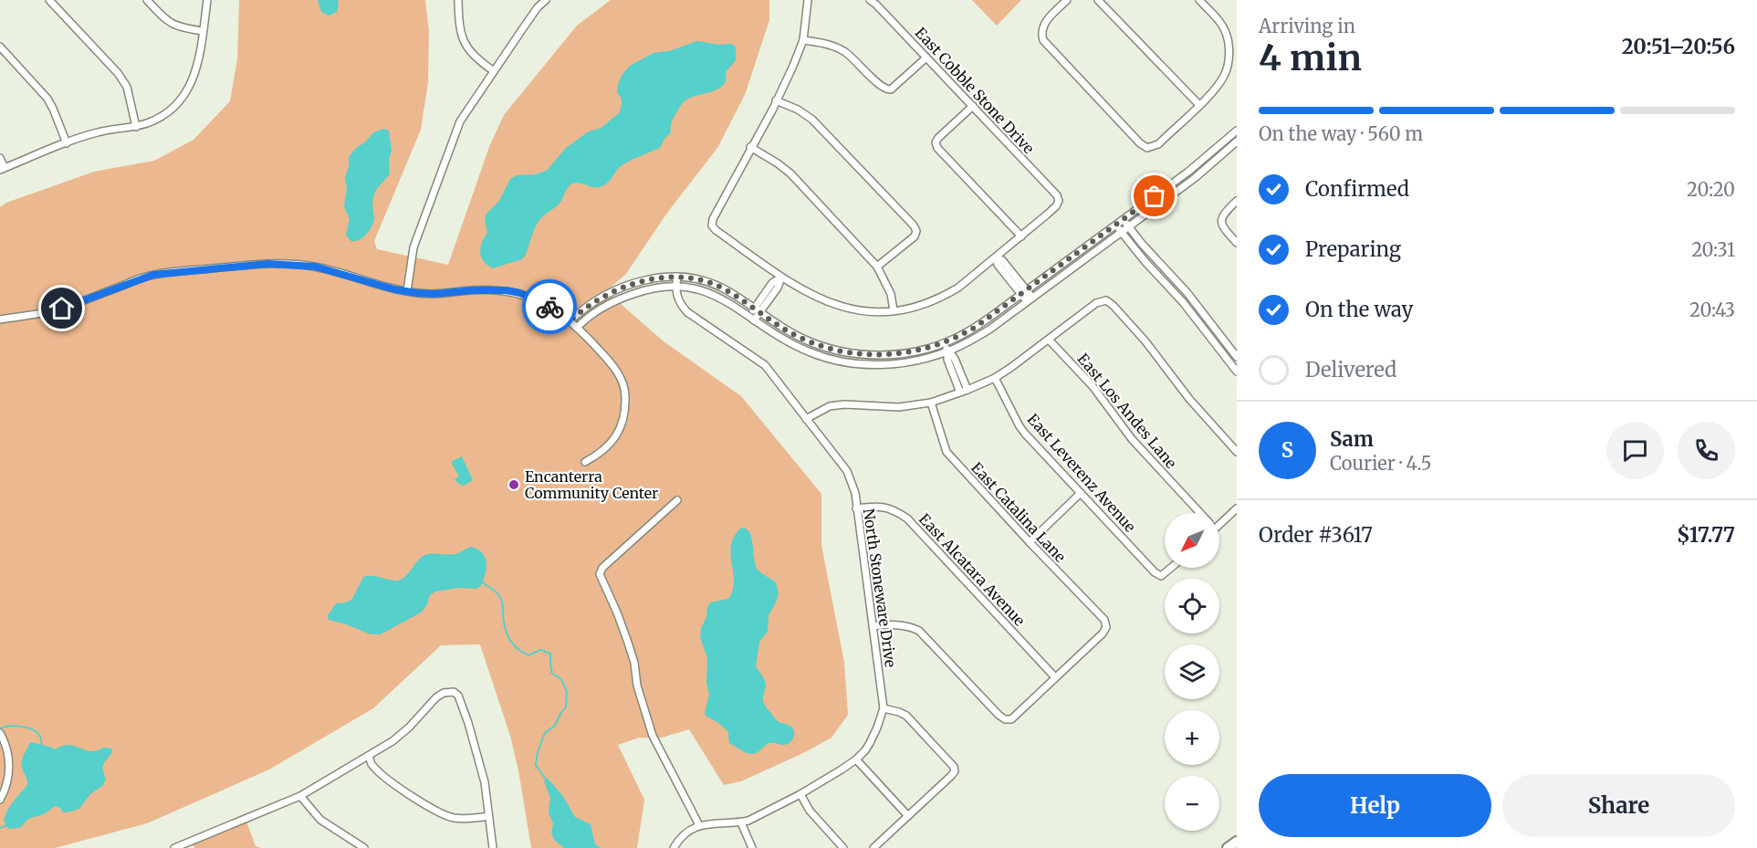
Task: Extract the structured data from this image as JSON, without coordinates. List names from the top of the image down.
{
  "streets": {
    "street": [
      "East Cobble Stone Drive",
      "East Los Andes Lane",
      "East Leverenz Avenue",
      "East Catalina Lane",
      "East Alcatara Avenue",
      "North Stoneware Drive"
    ]
  },
  "crossings": [
    ["East Catalina Lane", "East Alcatara Avenue"],
    ["East Alcatara Avenue", "North Stoneware Drive"]
  ],
  "places": ["Encanterra Community Center"],
  "north": "bottom left",
  "page": {
    "heading": ["4 min", "Arriving in", "20:51–20:56"],
    "panel": [
      "Sam",
      "Courier · 4.5",
      "Order #3617",
      "$17.77"
    ],
    "bar": "On the way · 560 m",
    "list": [
      ["Confirmed", "20:20"],
      ["Preparing", "20:31"],
      ["On the way", "20:43"],
      "Delivered"
    ],
    "round": "S",
    "map_buttons": ["+", "−"],
    "buttons": ["Help", "Share"]
  }
}
